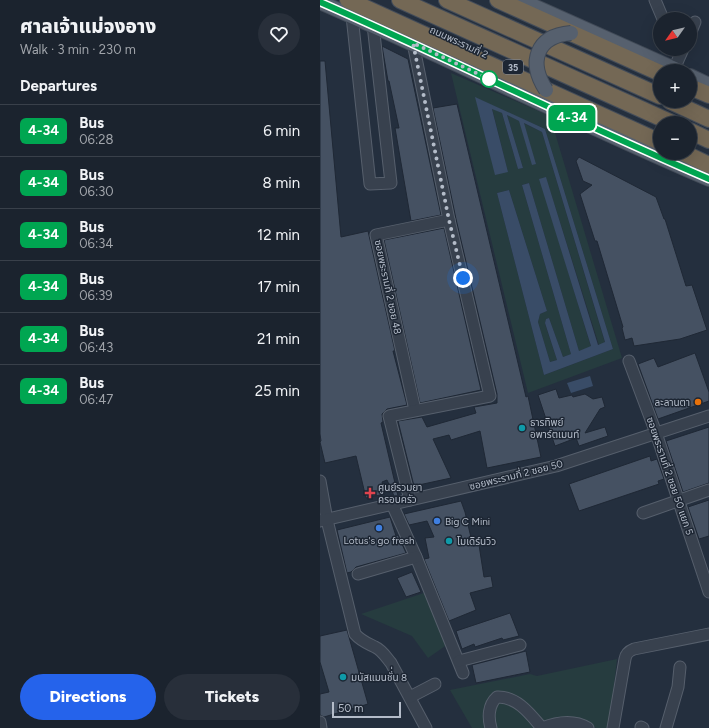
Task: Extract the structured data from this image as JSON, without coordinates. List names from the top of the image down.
{
  "streets": {
    "highway": ["ถนนพระรามที่ 2", "35"],
    "street": ["ซอยพระรามที่ 2 ซอย 48", "ซอยพระรามที่ 2 ซอย 50", "ซอยพระรามที่ 2 ซอย 50 แยก 5"]
  },
  "crossings": [
    ["ซอยพระรามที่ 2 ซอย 50", "ซอยพระรามที่ 2 ซอย 50 แยก 5"]
  ],
  "places": {
    "other": [
      "ละลานตา",
      "ธารทิพย์ อพาร์ตเมนท์",
      "Big C Mini",
      "Lotus's go fresh",
      "โมเดิร์นวิว",
      "มนัสแมนชั่่น 8"
    ],
    "health": ["ศูนย์รวมยา ครอบครัว"]
  },
  "lines": ["bus line 4-34"],
  "scale_bar": "50 m",
  "north": "bottom left",
  "page": {
    "heading": [
      ["ศาลเจ้าแม่จงอาง", "Walk · 3 min · 230 m"],
      "Departures"
    ],
    "on_map": "4-34",
    "map_buttons": ["+", "−"],
    "list": [
      {
        "mark": "4-34",
        "name": "Bus",
        "note": "06:28",
        "value": "6 min"
      },
      {
        "mark": "4-34",
        "name": "Bus",
        "note": "06:30",
        "value": "8 min"
      },
      {
        "mark": "4-34",
        "name": "Bus",
        "note": "06:34",
        "value": "12 min"
      },
      {
        "mark": "4-34",
        "name": "Bus",
        "note": "06:39",
        "value": "17 min"
      },
      {
        "mark": "4-34",
        "name": "Bus",
        "note": "06:43",
        "value": "21 min"
      },
      {
        "mark": "4-34",
        "name": "Bus",
        "note": "06:47",
        "value": "25 min"
      }
    ],
    "buttons": ["Directions", "Tickets"],
    "scale": "50 m"
  }
}
